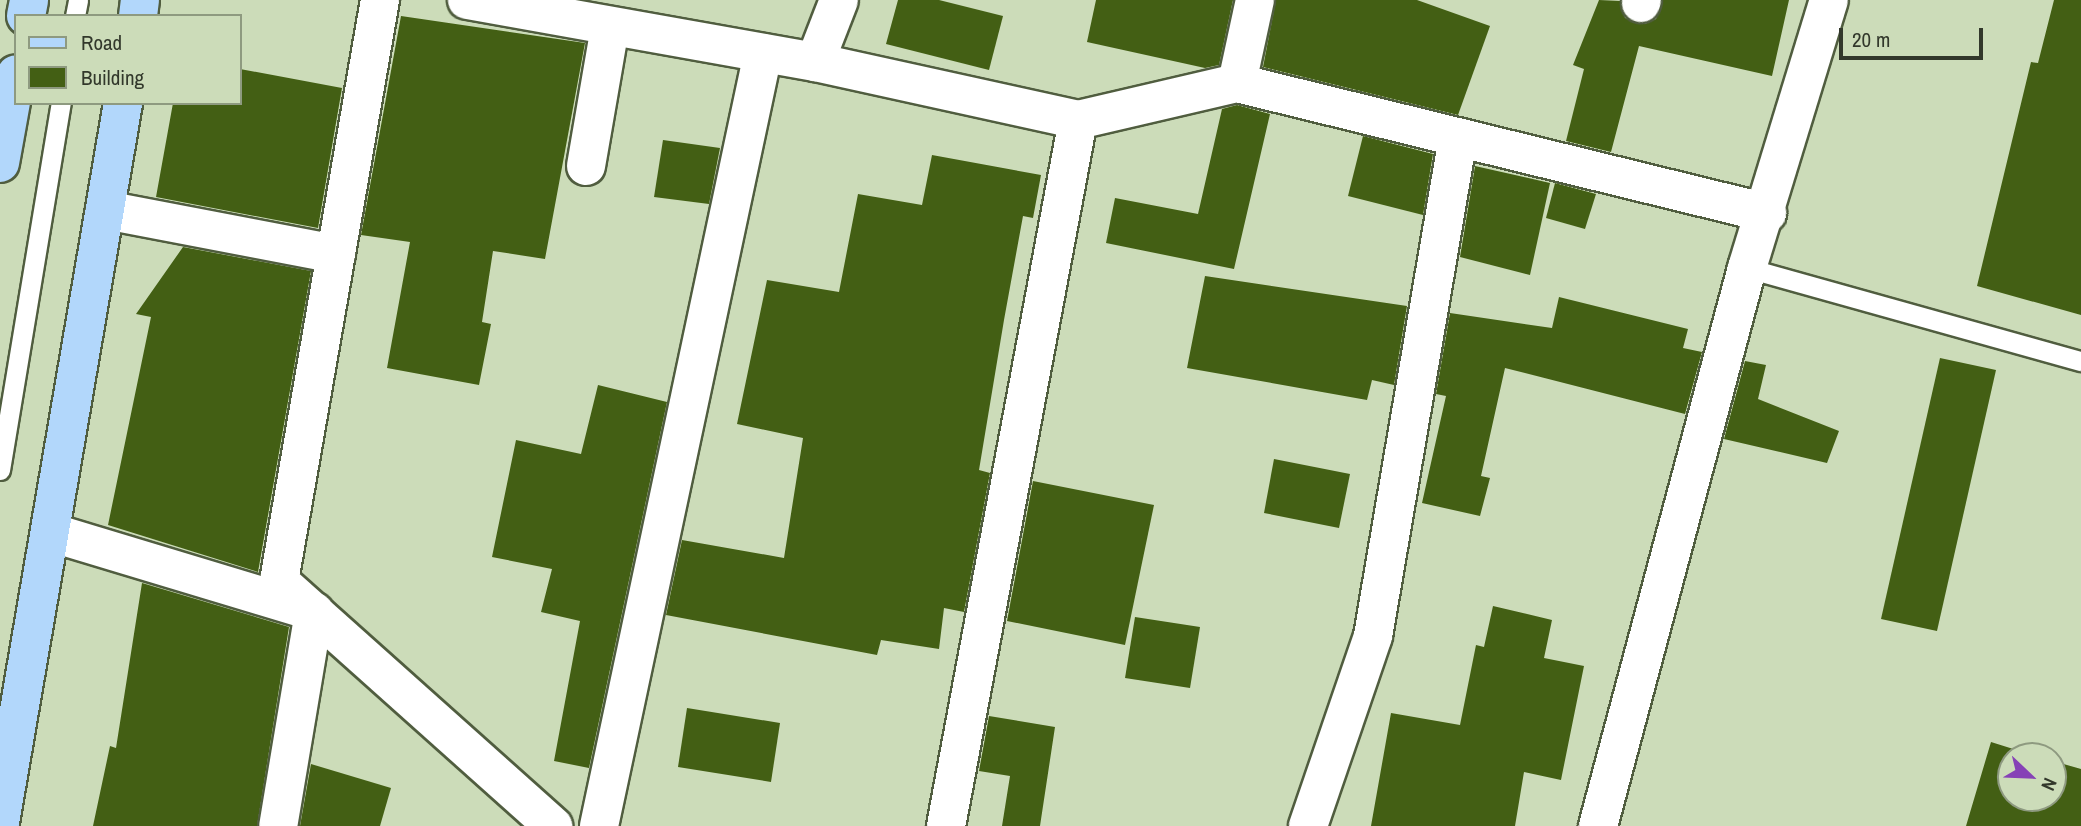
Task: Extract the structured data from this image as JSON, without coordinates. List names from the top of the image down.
{
  "legend": ["Road", "Building"],
  "scale_bar": "20 m",
  "north": "bottom right"
}
